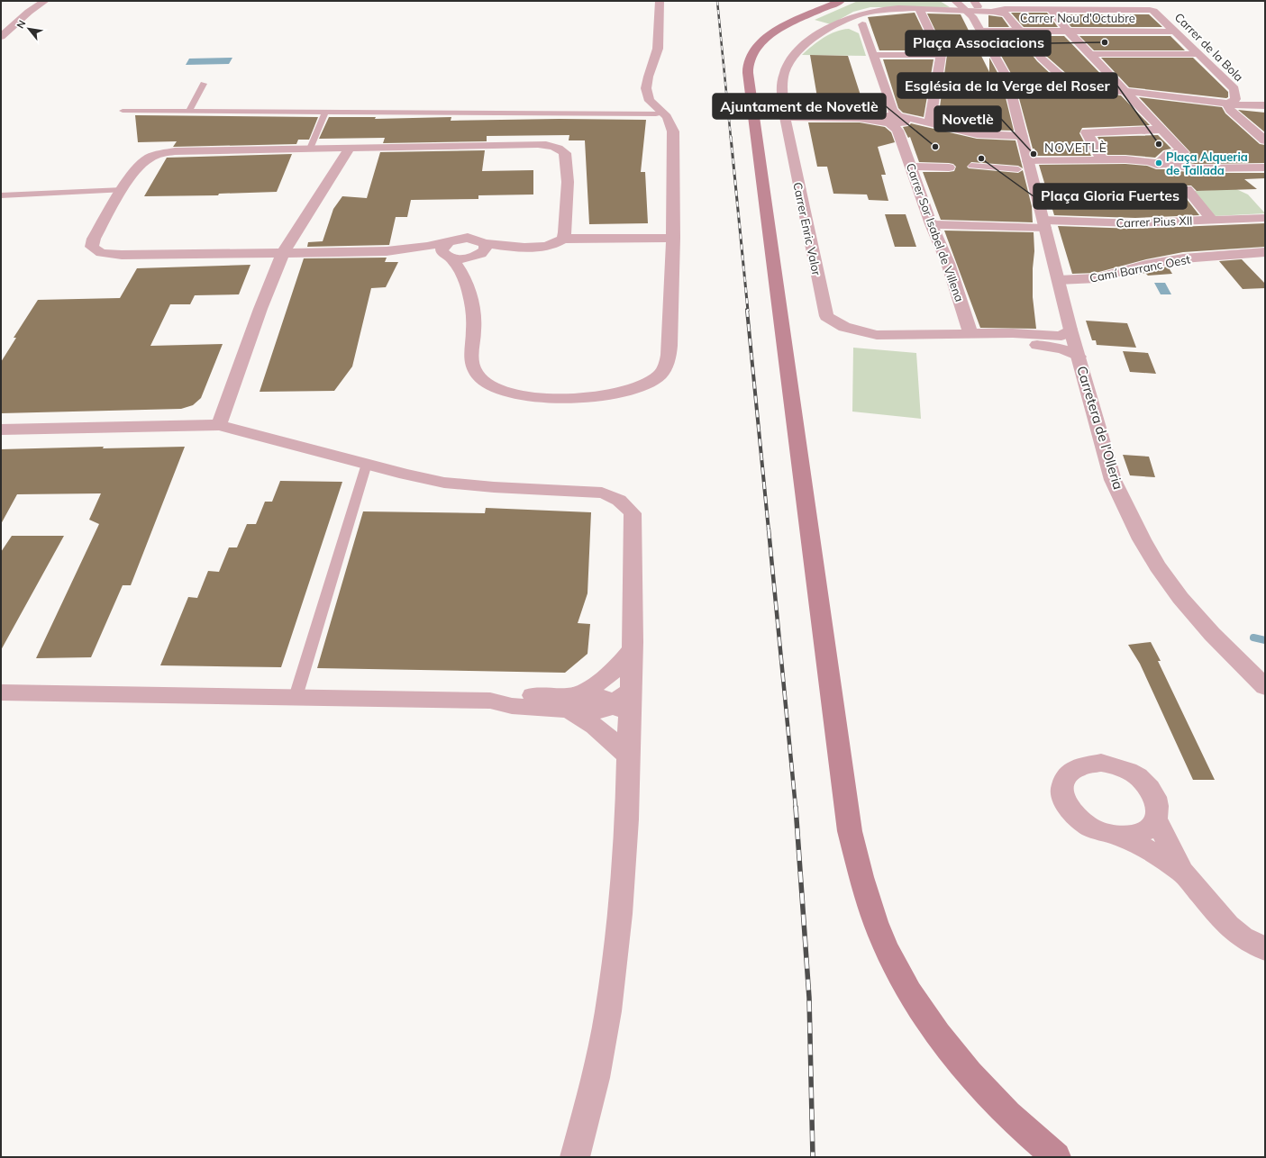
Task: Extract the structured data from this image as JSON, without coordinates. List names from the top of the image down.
{
  "streets": {
    "street": [
      "Carrer Nou d'Octubre",
      "Carrer de la Bola",
      "Carrer Pius XII",
      "Carrer Enric Valor",
      "Carrer Sor Isabel de Villena",
      "Camí Barranc Oest",
      "Carretera de l'Olleria"
    ]
  },
  "crossings": [
    ["Carrer Nou d'Octubre", "Carrer de la Bola"],
    ["Carrer Nou d'Octubre", "Carretera de l'Olleria"],
    ["Carrer Pius XII", "Carrer Sor Isabel de Villena"],
    ["Carrer Pius XII", "Carretera de l'Olleria"],
    ["Carrer Enric Valor", "Carrer Sor Isabel de Villena"],
    ["Carrer Enric Valor", "Carretera de l'Olleria"],
    ["Camí Barranc Oest", "Carretera de l'Olleria"]
  ],
  "districts": ["NOVETLÈ"],
  "places": [
    "Plaça Associacions",
    "Església de la Verge del Roser",
    "Ajuntament de Novetlè",
    "Novetlè",
    "Plaça Gloria Fuertes",
    "Plaça Alqueria de Tallada"
  ],
  "north": "top left"
}
